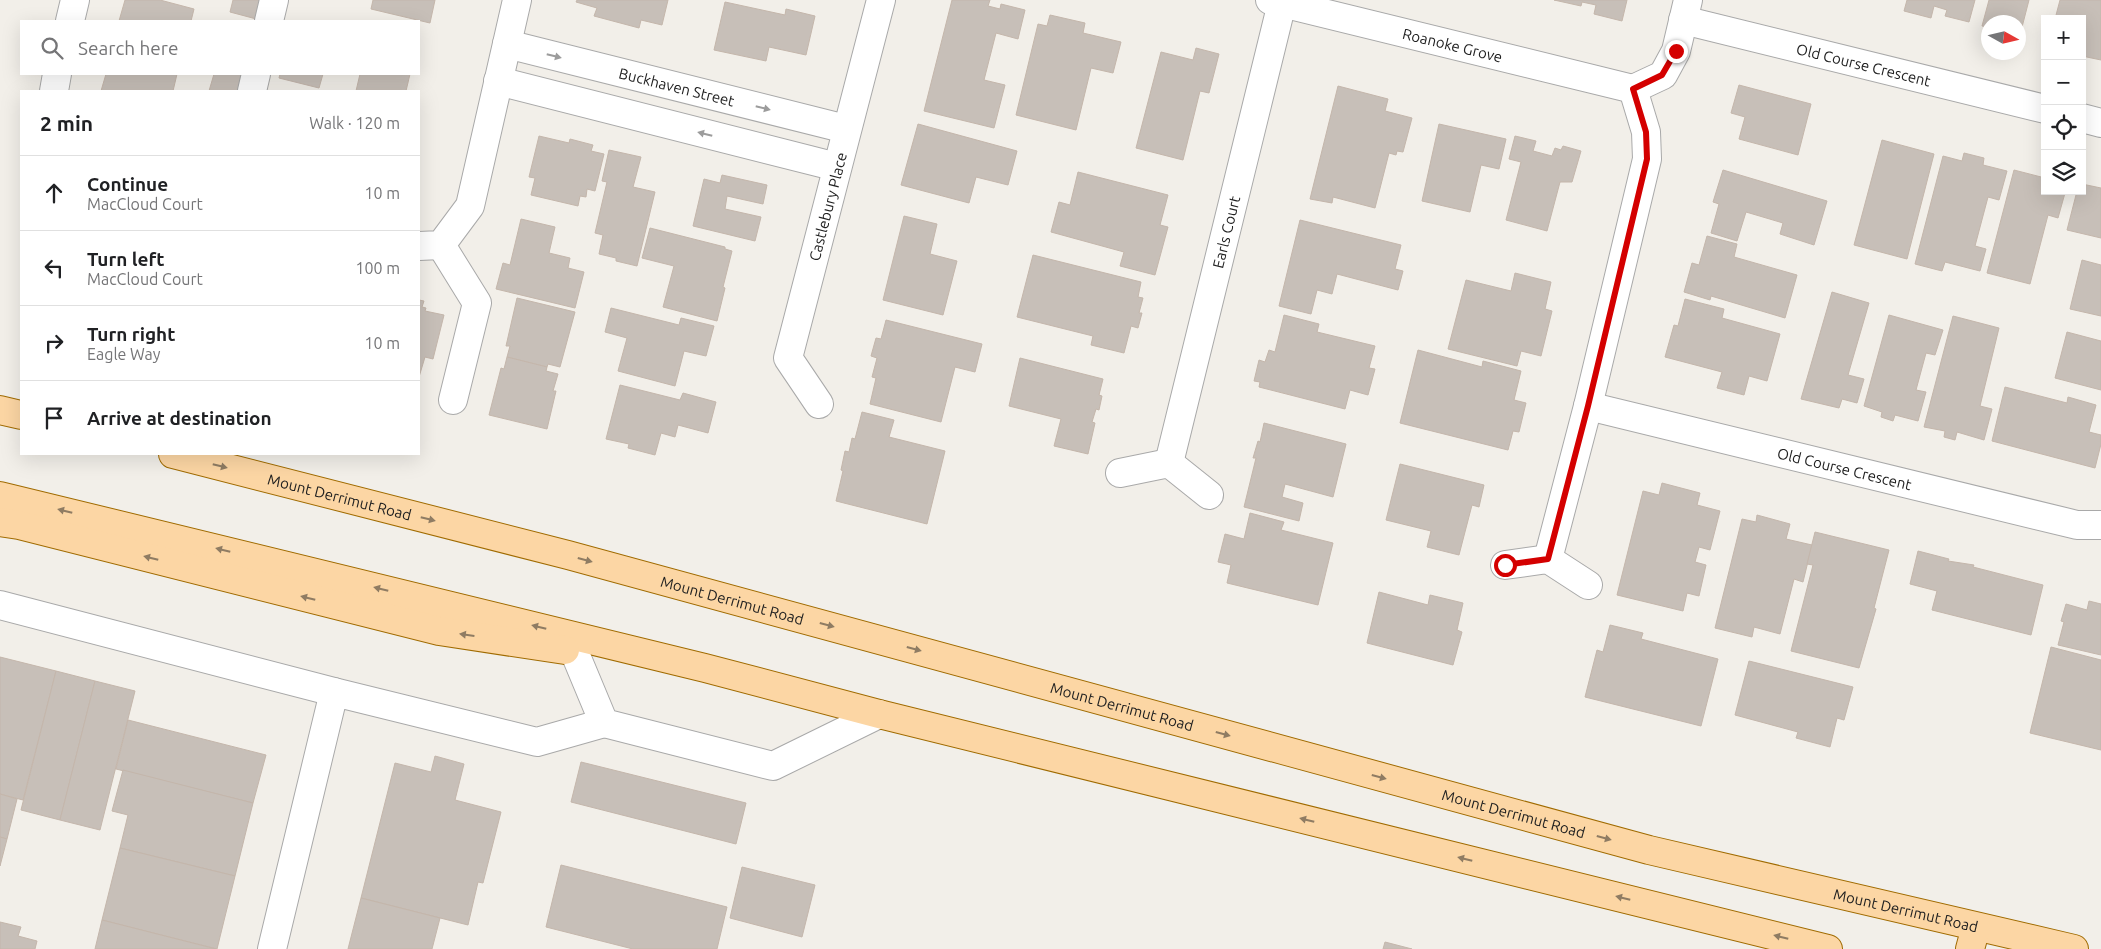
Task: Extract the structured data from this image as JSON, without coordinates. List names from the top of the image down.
{
  "streets": {
    "main road": ["Mount Derrimut Road"],
    "street": [
      "Roanoke Grove",
      "Old Course Crescent",
      "Buckhaven Street",
      "Castlebury Place",
      "Earls Court"
    ]
  },
  "crossings": [
    ["Roanoke Grove", "Earls Court"],
    ["Buckhaven Street", "Castlebury Place"]
  ],
  "north": "right",
  "page": {
    "map_buttons": ["+", "−"],
    "search": "Search here",
    "heading": ["2 min", "Walk · 120 m"],
    "list": [
      ["Continue", "MacCloud Court", "10 m"],
      ["Turn left", "MacCloud Court", "100 m"],
      ["Turn right", "Eagle Way", "10 m"],
      "Arrive at destination"
    ]
  }
}
